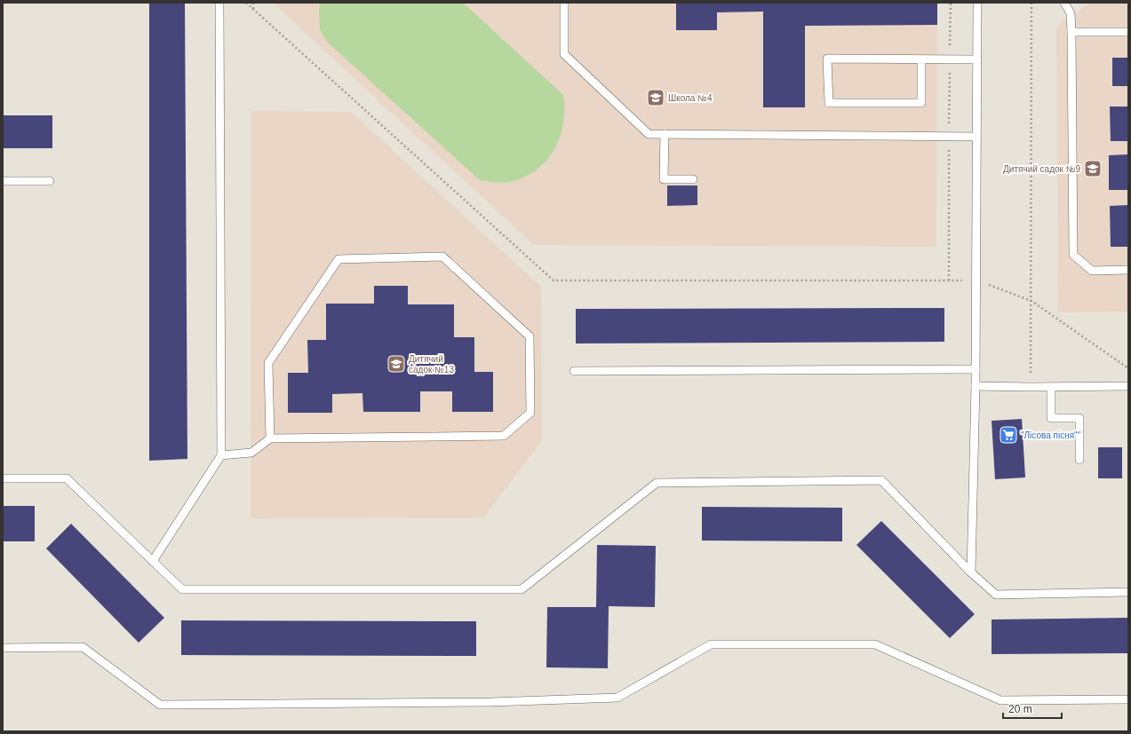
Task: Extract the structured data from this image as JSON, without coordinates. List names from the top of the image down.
{
  "places": {
    "school or university": ["Школа №4", "Дитячий садок №9", "Дитячий садок №13"],
    "supermarket": ["\"Лісова пісня\"\""]
  },
  "scale_bar": "20 m"
}
